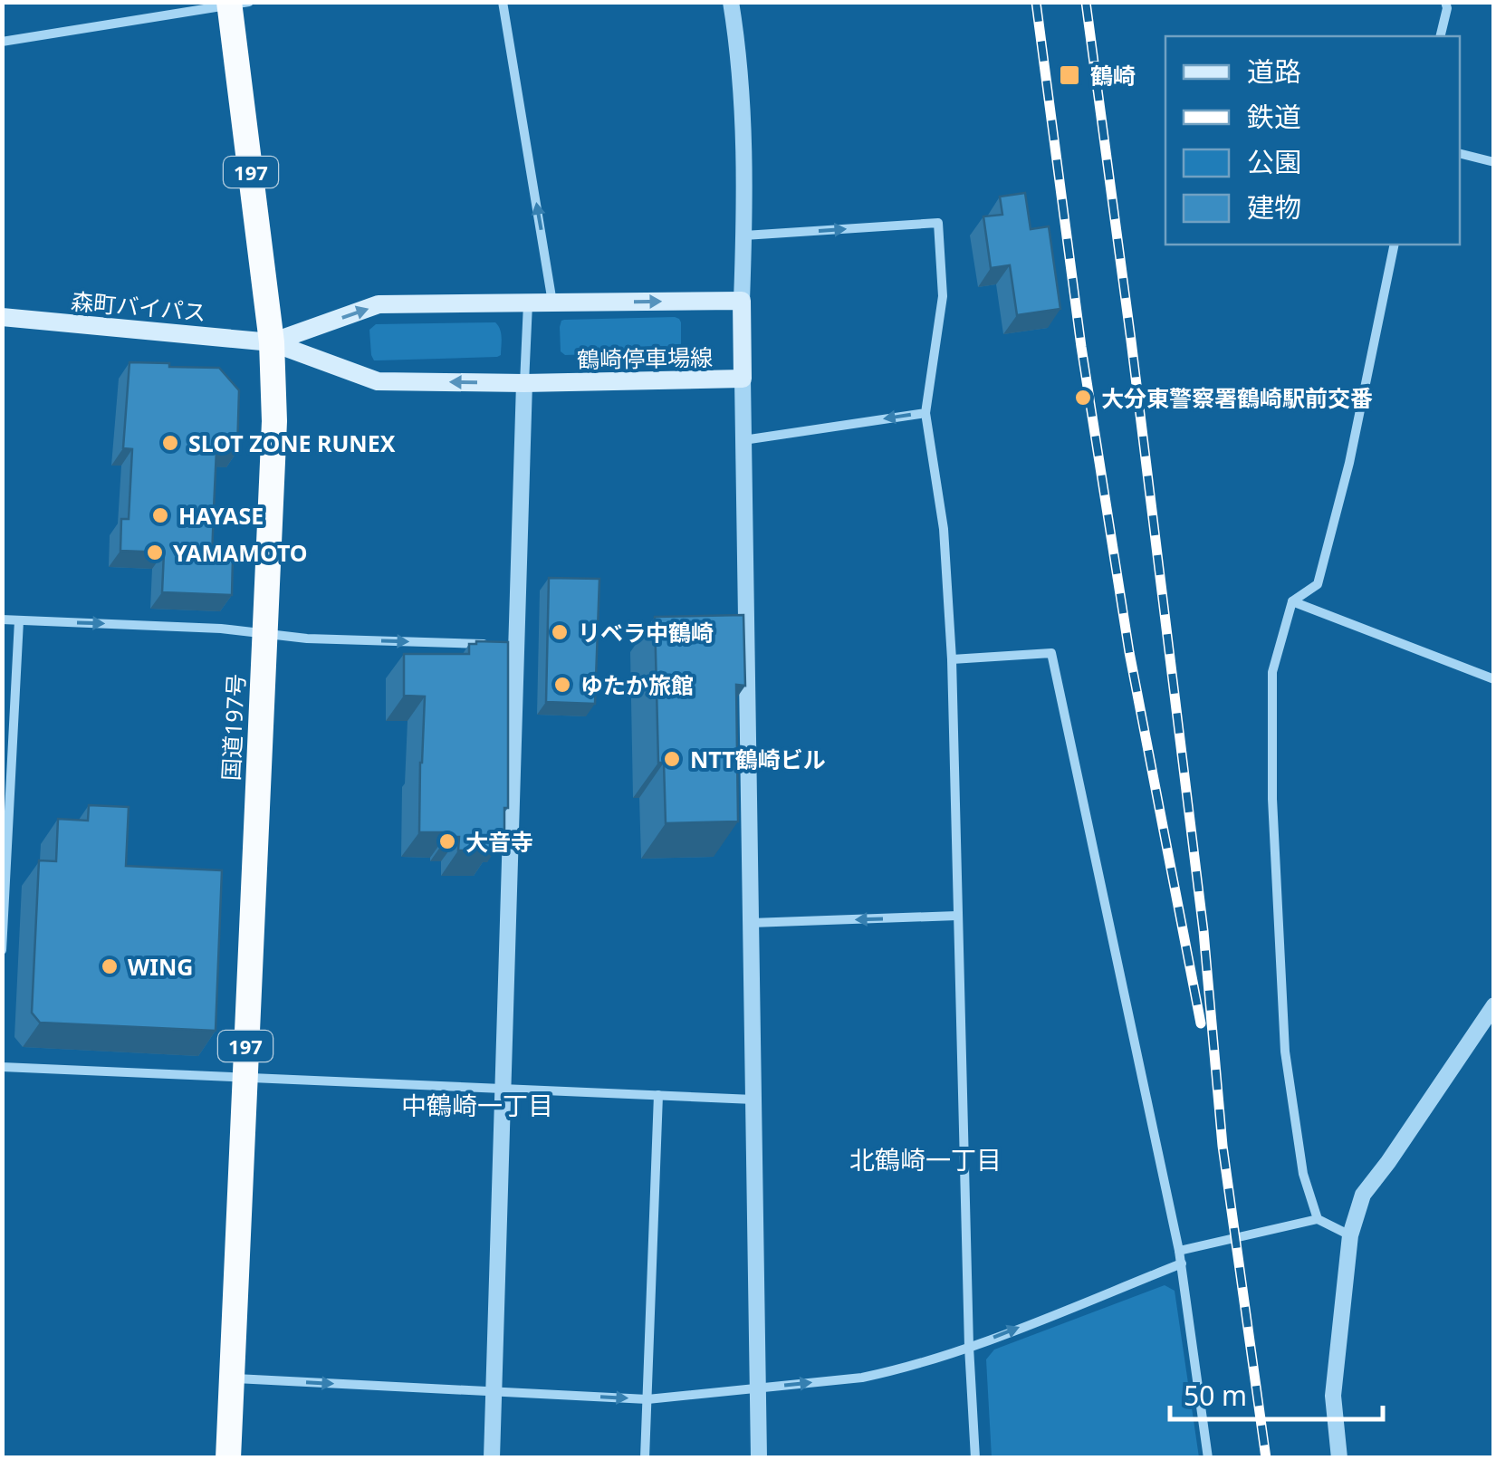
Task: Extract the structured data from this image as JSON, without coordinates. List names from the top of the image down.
{
  "streets": {
    "highway": ["197", "国道197号"],
    "main road": ["森町バイパス", "鶴崎停車場線"]
  },
  "crossings": [
    ["森町バイパス", "鶴崎停車場線"],
    ["森町バイパス", "国道197号"],
    ["鶴崎停車場線", "国道197号"]
  ],
  "districts": ["中鶴崎一丁目", "北鶴崎一丁目"],
  "places": {
    "transit": ["鶴崎"],
    "other": [
      "大分東警察署鶴崎駅前交番",
      "SLOT ZONE RUNEX",
      "HAYASE",
      "YAMAMOTO",
      "リベラ中鶴崎",
      "ゆたか旅館",
      "NTT鶴崎ビル",
      "大音寺",
      "WING"
    ]
  },
  "legend": [
    "道路",
    "鉄道",
    "公園",
    "建物"
  ],
  "scale_bar": "50 m"
}
